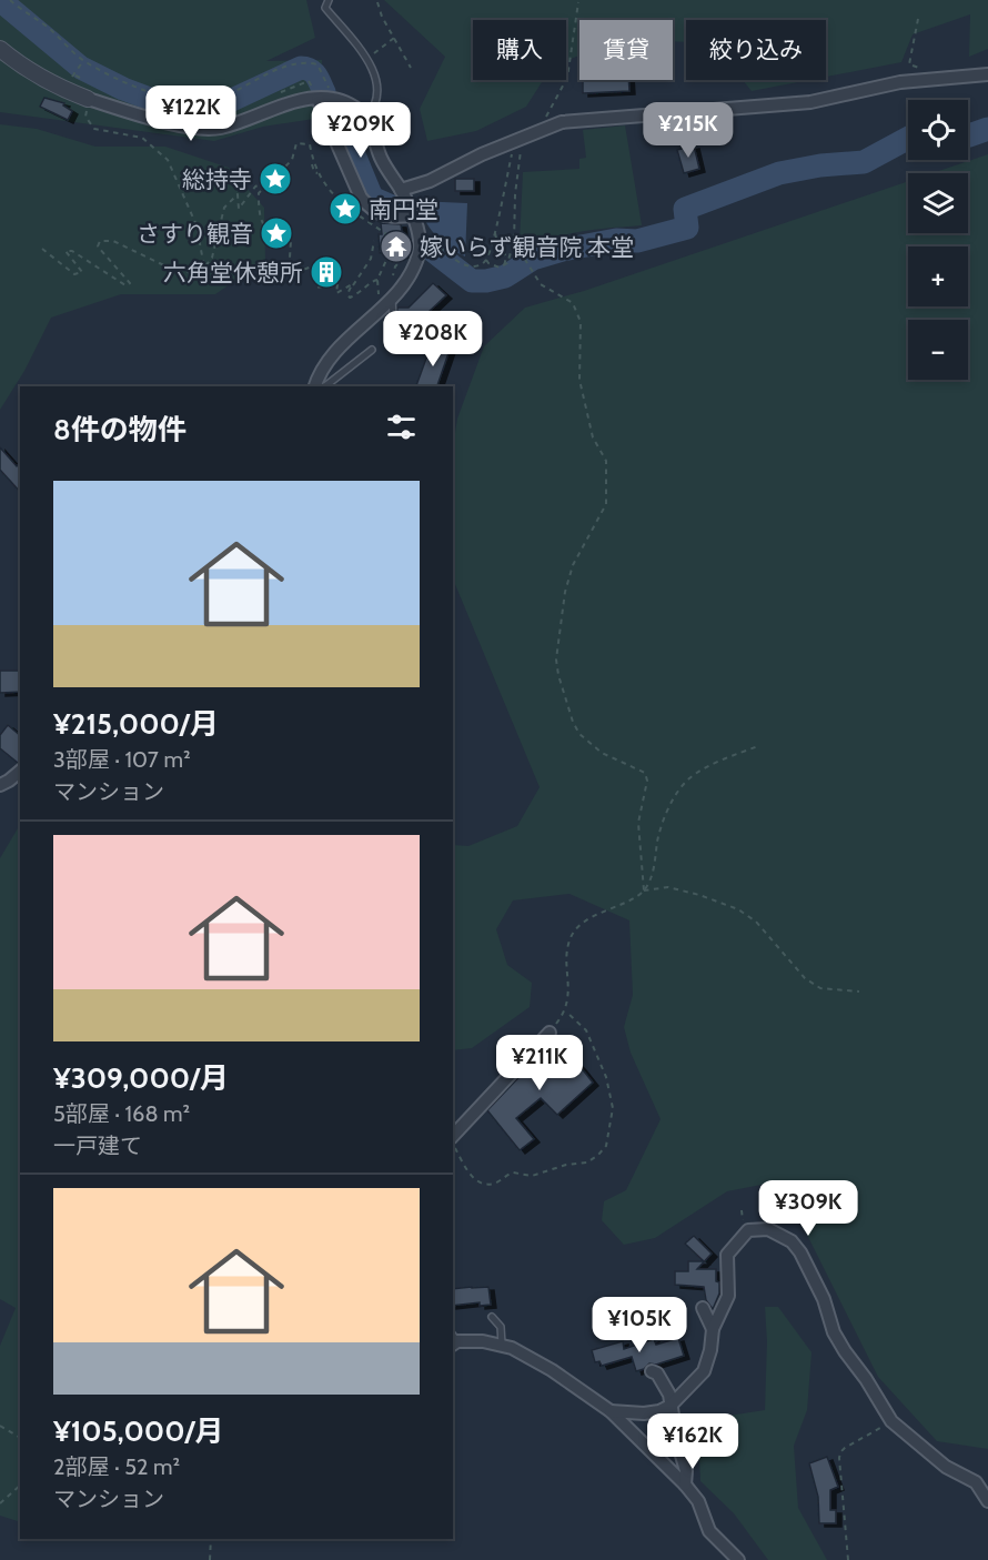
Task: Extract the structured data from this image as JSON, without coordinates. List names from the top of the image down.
{
  "places": {
    "place": ["総持寺", "南円堂", "さすり観音"],
    "temple": ["嫁いらず観音院 本堂"],
    "building": ["六角堂休憩所"]
  },
  "page": {
    "chip": ["購入", "賃貸", "絞り込み"],
    "price": [
      "¥122K",
      "¥209K",
      "¥215K",
      "¥208K",
      "¥211K",
      "¥309K",
      "¥105K",
      "¥162K"
    ],
    "map_buttons": ["+", "−"],
    "heading": "8件の物件",
    "list": [
      {
        "name": "¥215,000/月",
        "note": "3部屋 · 107 m² · マンション"
      },
      {
        "name": "¥309,000/月",
        "note": "5部屋 · 168 m² · 一戸建て"
      },
      {
        "name": "¥105,000/月",
        "note": "2部屋 · 52 m² · マンション"
      }
    ]
  }
}
